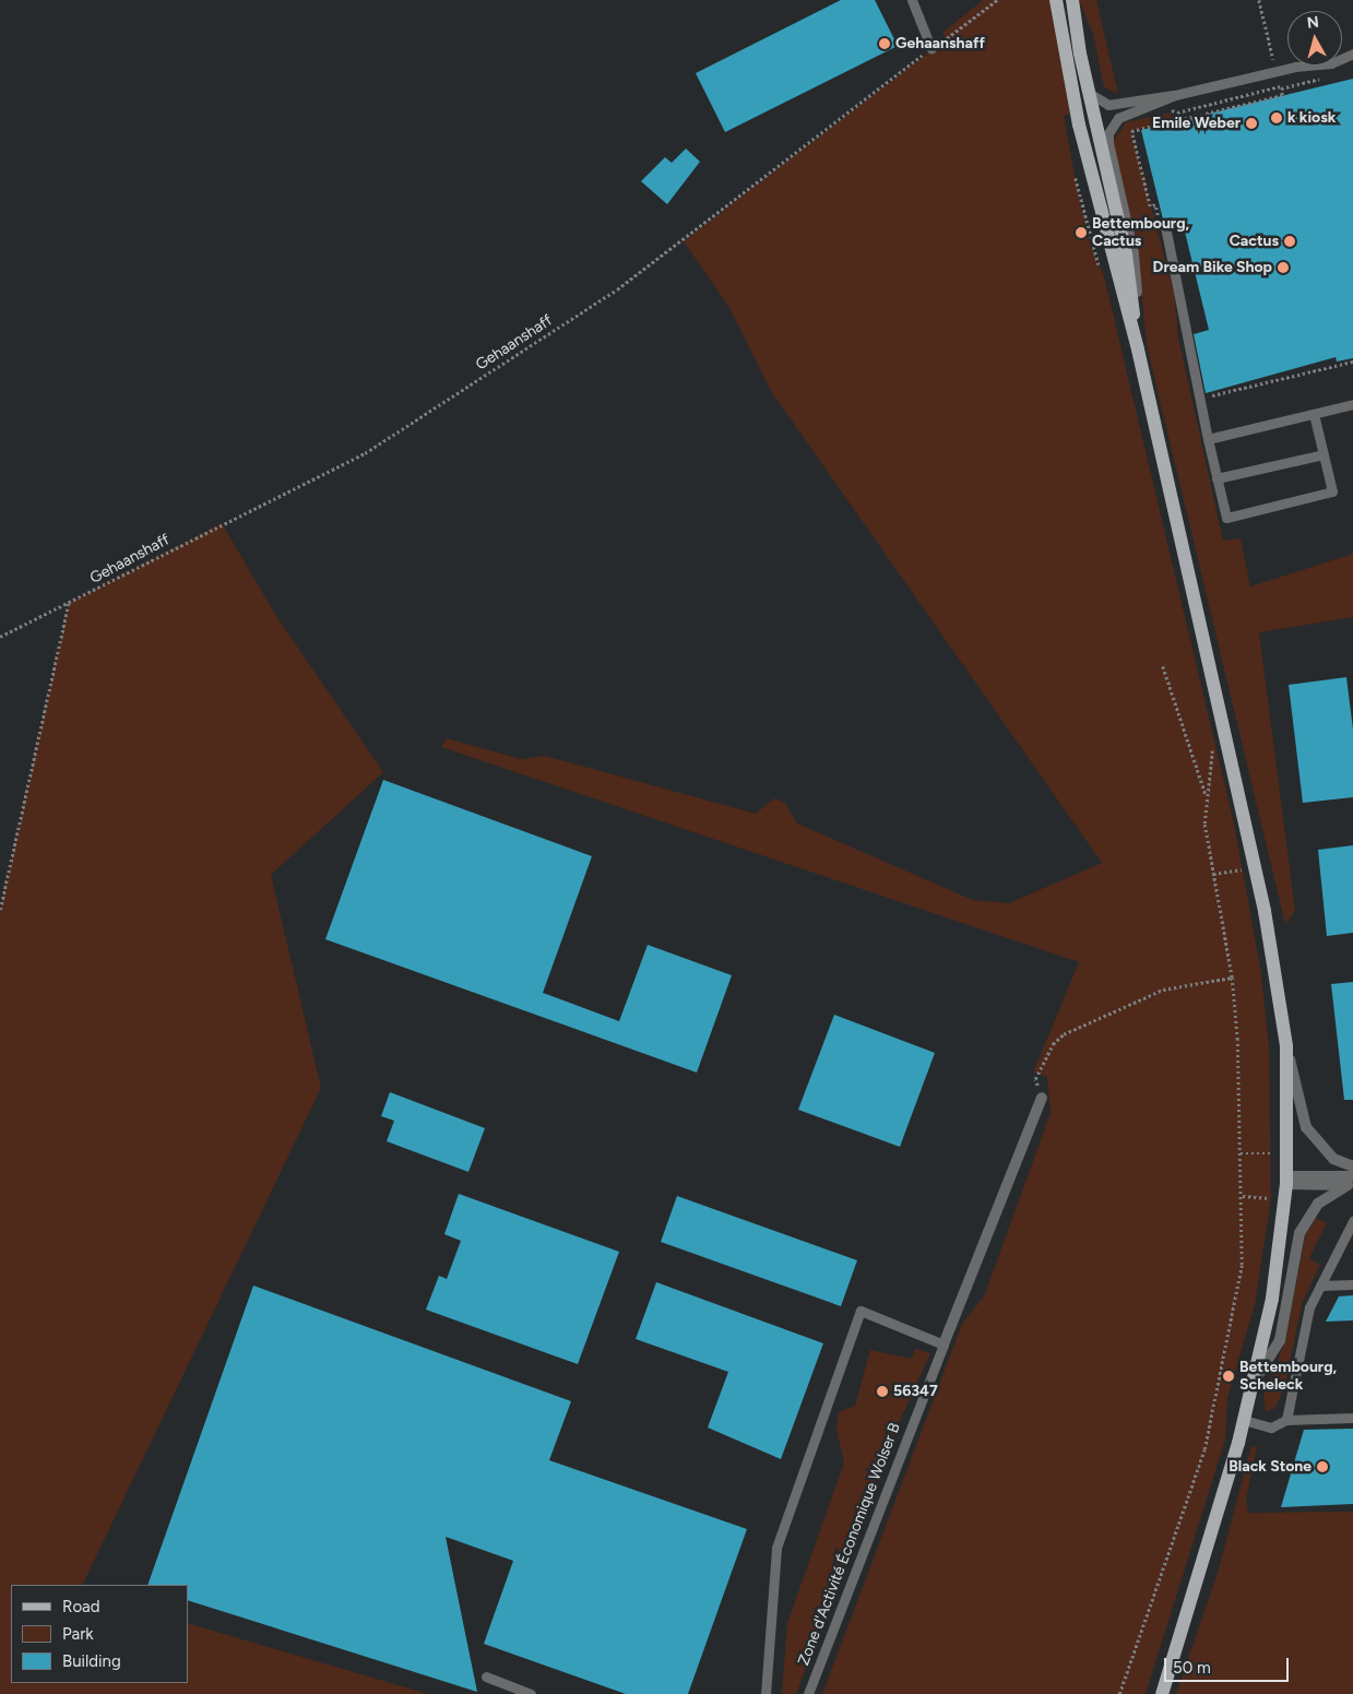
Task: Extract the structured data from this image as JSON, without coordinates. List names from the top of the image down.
{
  "streets": {
    "lane": ["Zone d'Activité Économique Wolser B"],
    "path": ["Gehaanshaff"]
  },
  "places": [
    "Gehaanshaff",
    "k kiosk",
    "Emile Weber",
    "Bettembourg, Cactus",
    "Cactus",
    "Dream Bike Shop",
    "Bettembourg, Scheleck",
    "56347",
    "Black Stone"
  ],
  "legend": ["Road", "Park", "Building"],
  "scale_bar": "50 m",
  "north": "top"
}
